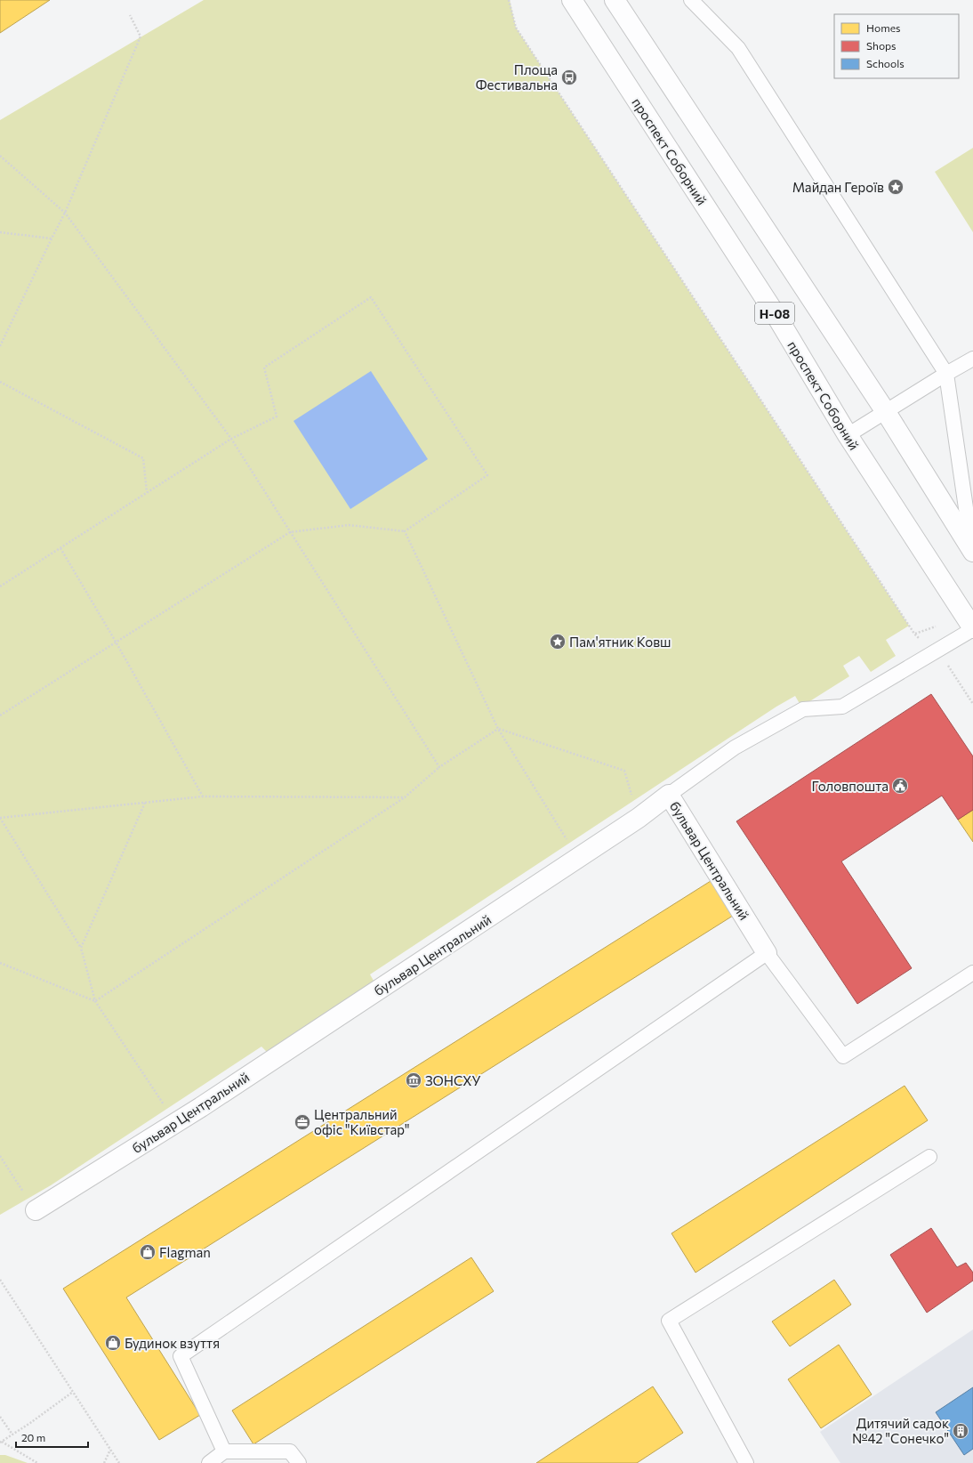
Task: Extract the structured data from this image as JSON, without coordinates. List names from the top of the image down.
{
  "streets": {
    "main road": ["проспект Соборний", "Н-08", "бульвар Центральний"]
  },
  "places": {
    "bus stop": ["Площа Фестивальна"],
    "place": ["Майдан Героїв", "Пам'ятник Ковш"],
    "public building": ["Головпошта"],
    "museum": ["ЗОНСХУ"],
    "office": ["Центральний офіс \"Київстар\""],
    "shop": ["Flagman", "Будинок взуття"],
    "building": ["Дитячий садок №42 \"Сонечко\""]
  },
  "legend": ["Homes", "Shops", "Schools"],
  "scale_bar": "20 m"
}
